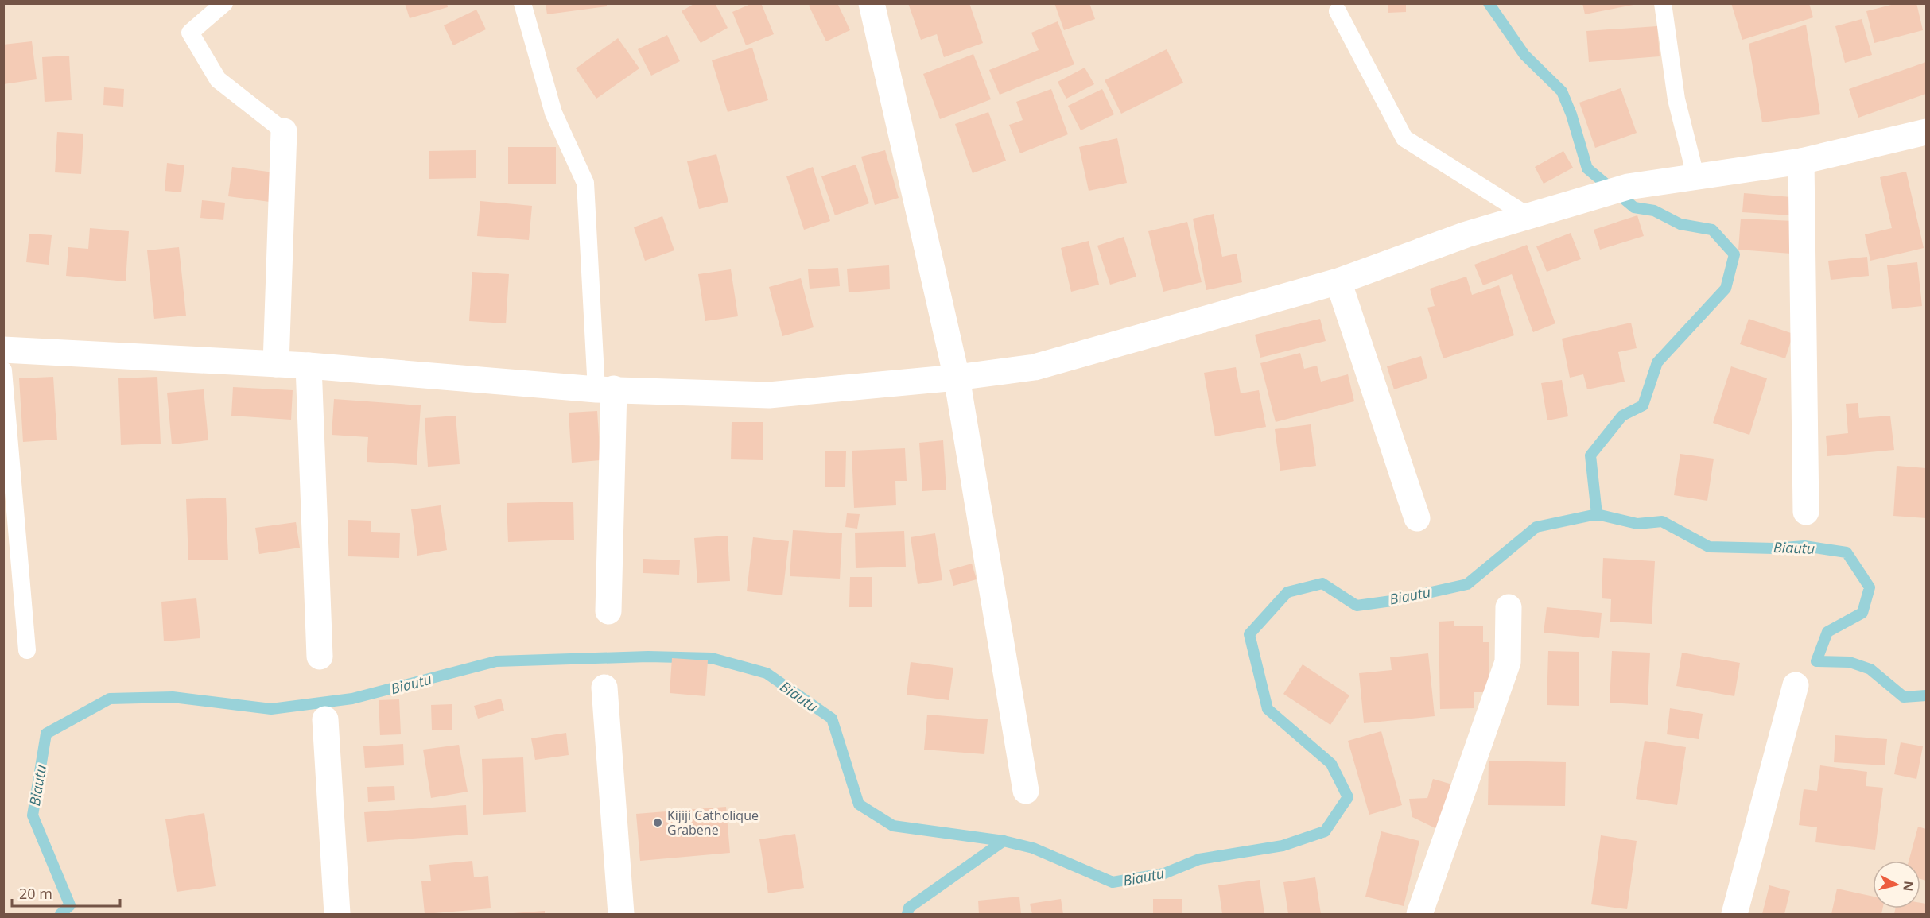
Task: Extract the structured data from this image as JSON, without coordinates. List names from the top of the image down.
{
  "water": ["Biautu"],
  "places": ["Kijiji Catholique Grabene"],
  "scale_bar": "20 m",
  "north": "right"
}
